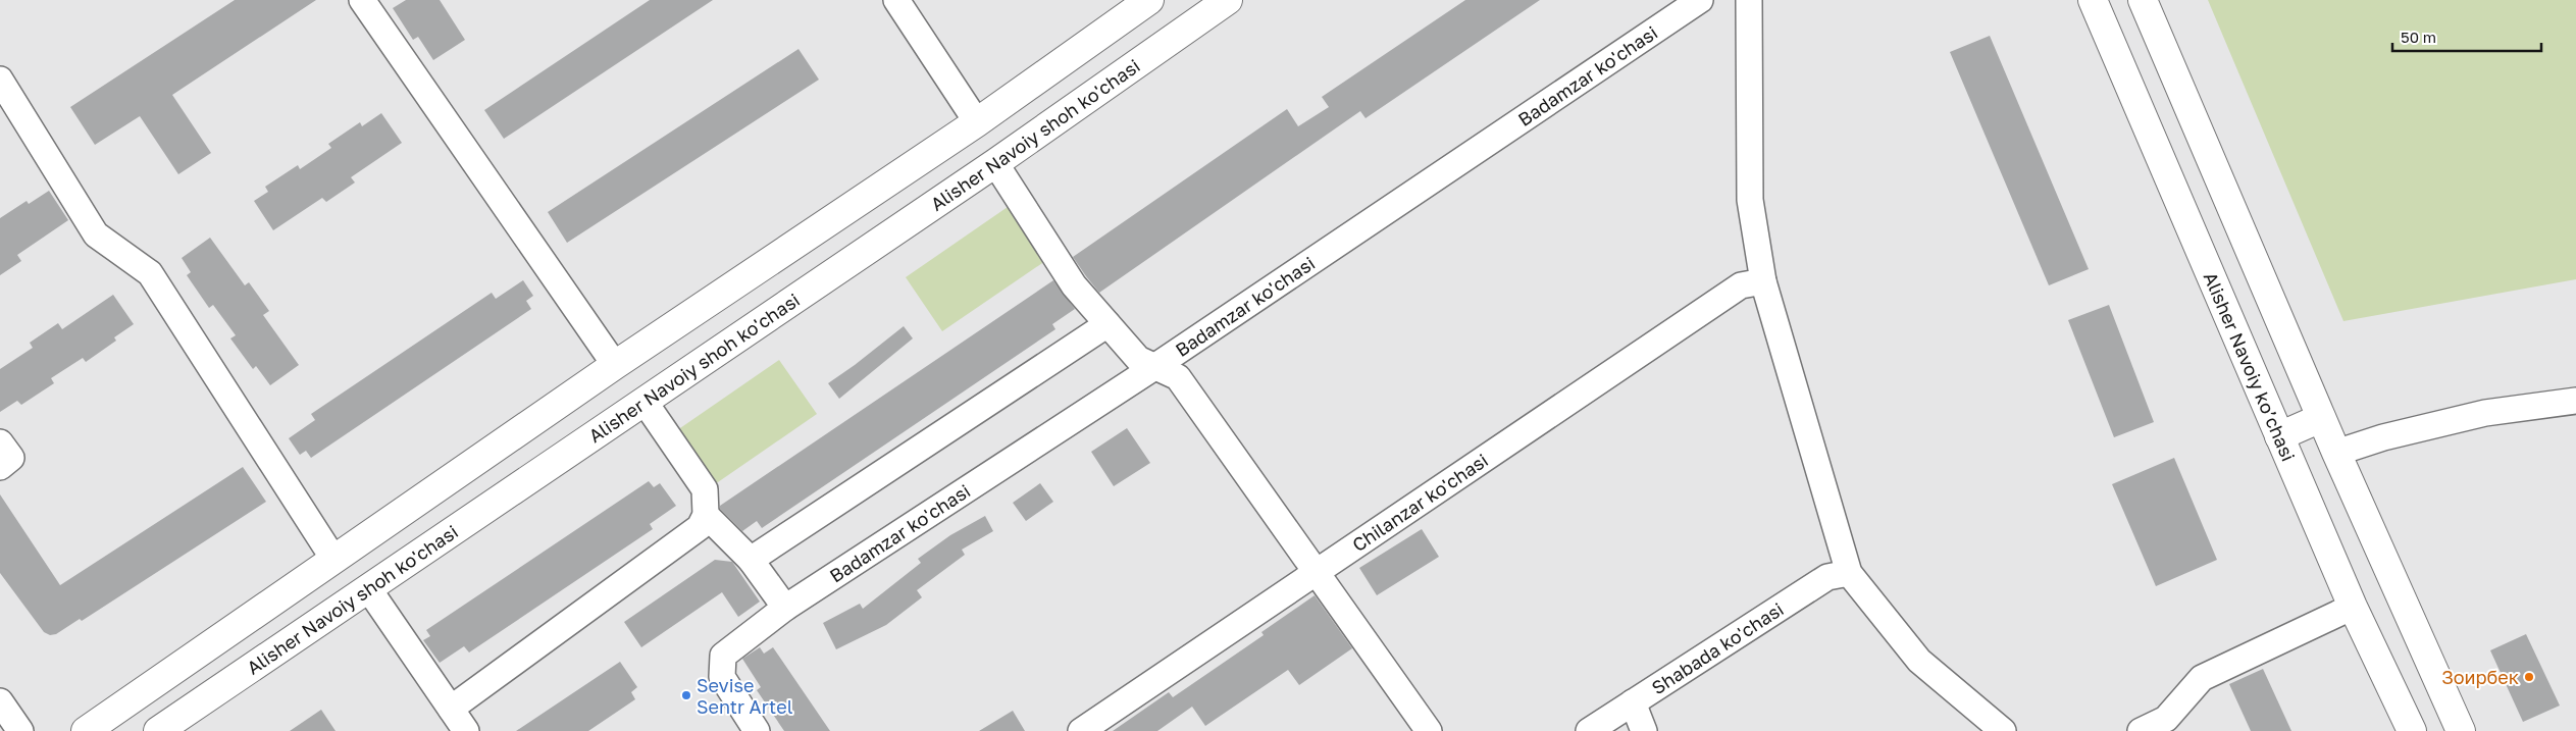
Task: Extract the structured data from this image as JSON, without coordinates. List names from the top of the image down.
{
  "streets": {
    "main road": ["Alisher Navoiy shoh ko'chasi", "Alisher Navoiy ko’chasi"],
    "street": ["Badamzar ko'chasi", "Chilanzar ko'chasi", "Shabada ko'chasi"]
  },
  "places": ["Зоирбек", "Sevise Sentr Artel"],
  "scale_bar": "50 m"
}
